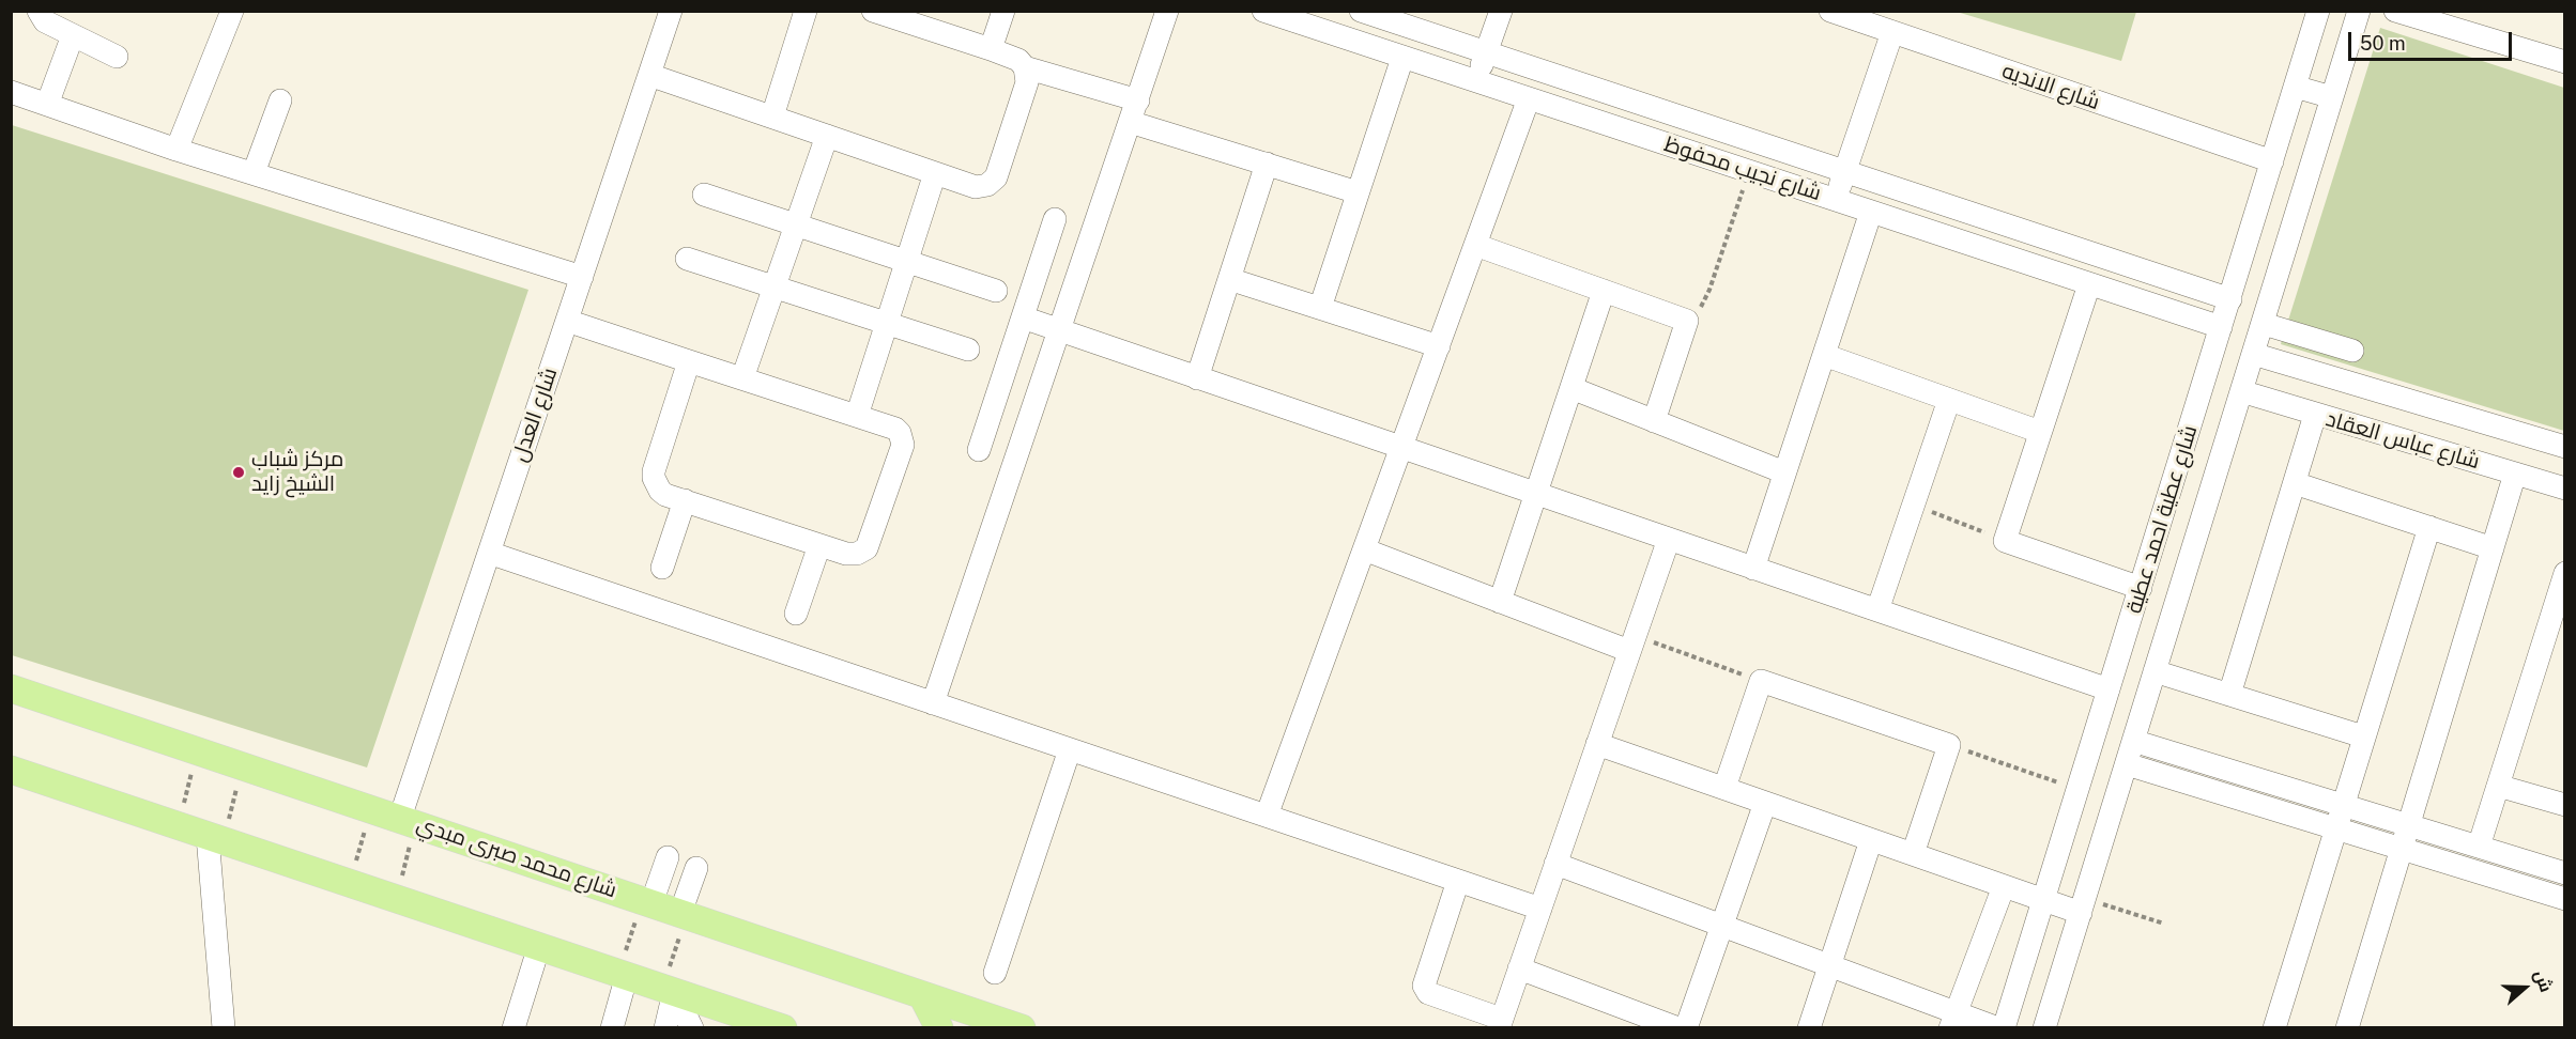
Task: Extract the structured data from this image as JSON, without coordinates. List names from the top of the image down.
{
  "streets": {
    "main road": ["شارع محمد صبرى مبدي"],
    "street": [
      "شارع الانديه",
      "شارع نجيب محفوظ",
      "شارع العدل",
      "شارع عباس العقاد",
      "شارع عطية احمد عطية"
    ]
  },
  "crossings": [
    ["شارع الانديه", "شارع عطية احمد عطية"],
    ["شارع نجيب محفوظ", "شارع عطية احمد عطية"],
    ["شارع العدل", "شارع محمد صبرى مبدي"],
    ["شارع عباس العقاد", "شارع عطية احمد عطية"]
  ],
  "places": ["مركز شباب الشيخ زايد"],
  "scale_bar": "50 m",
  "north": "right"
}
